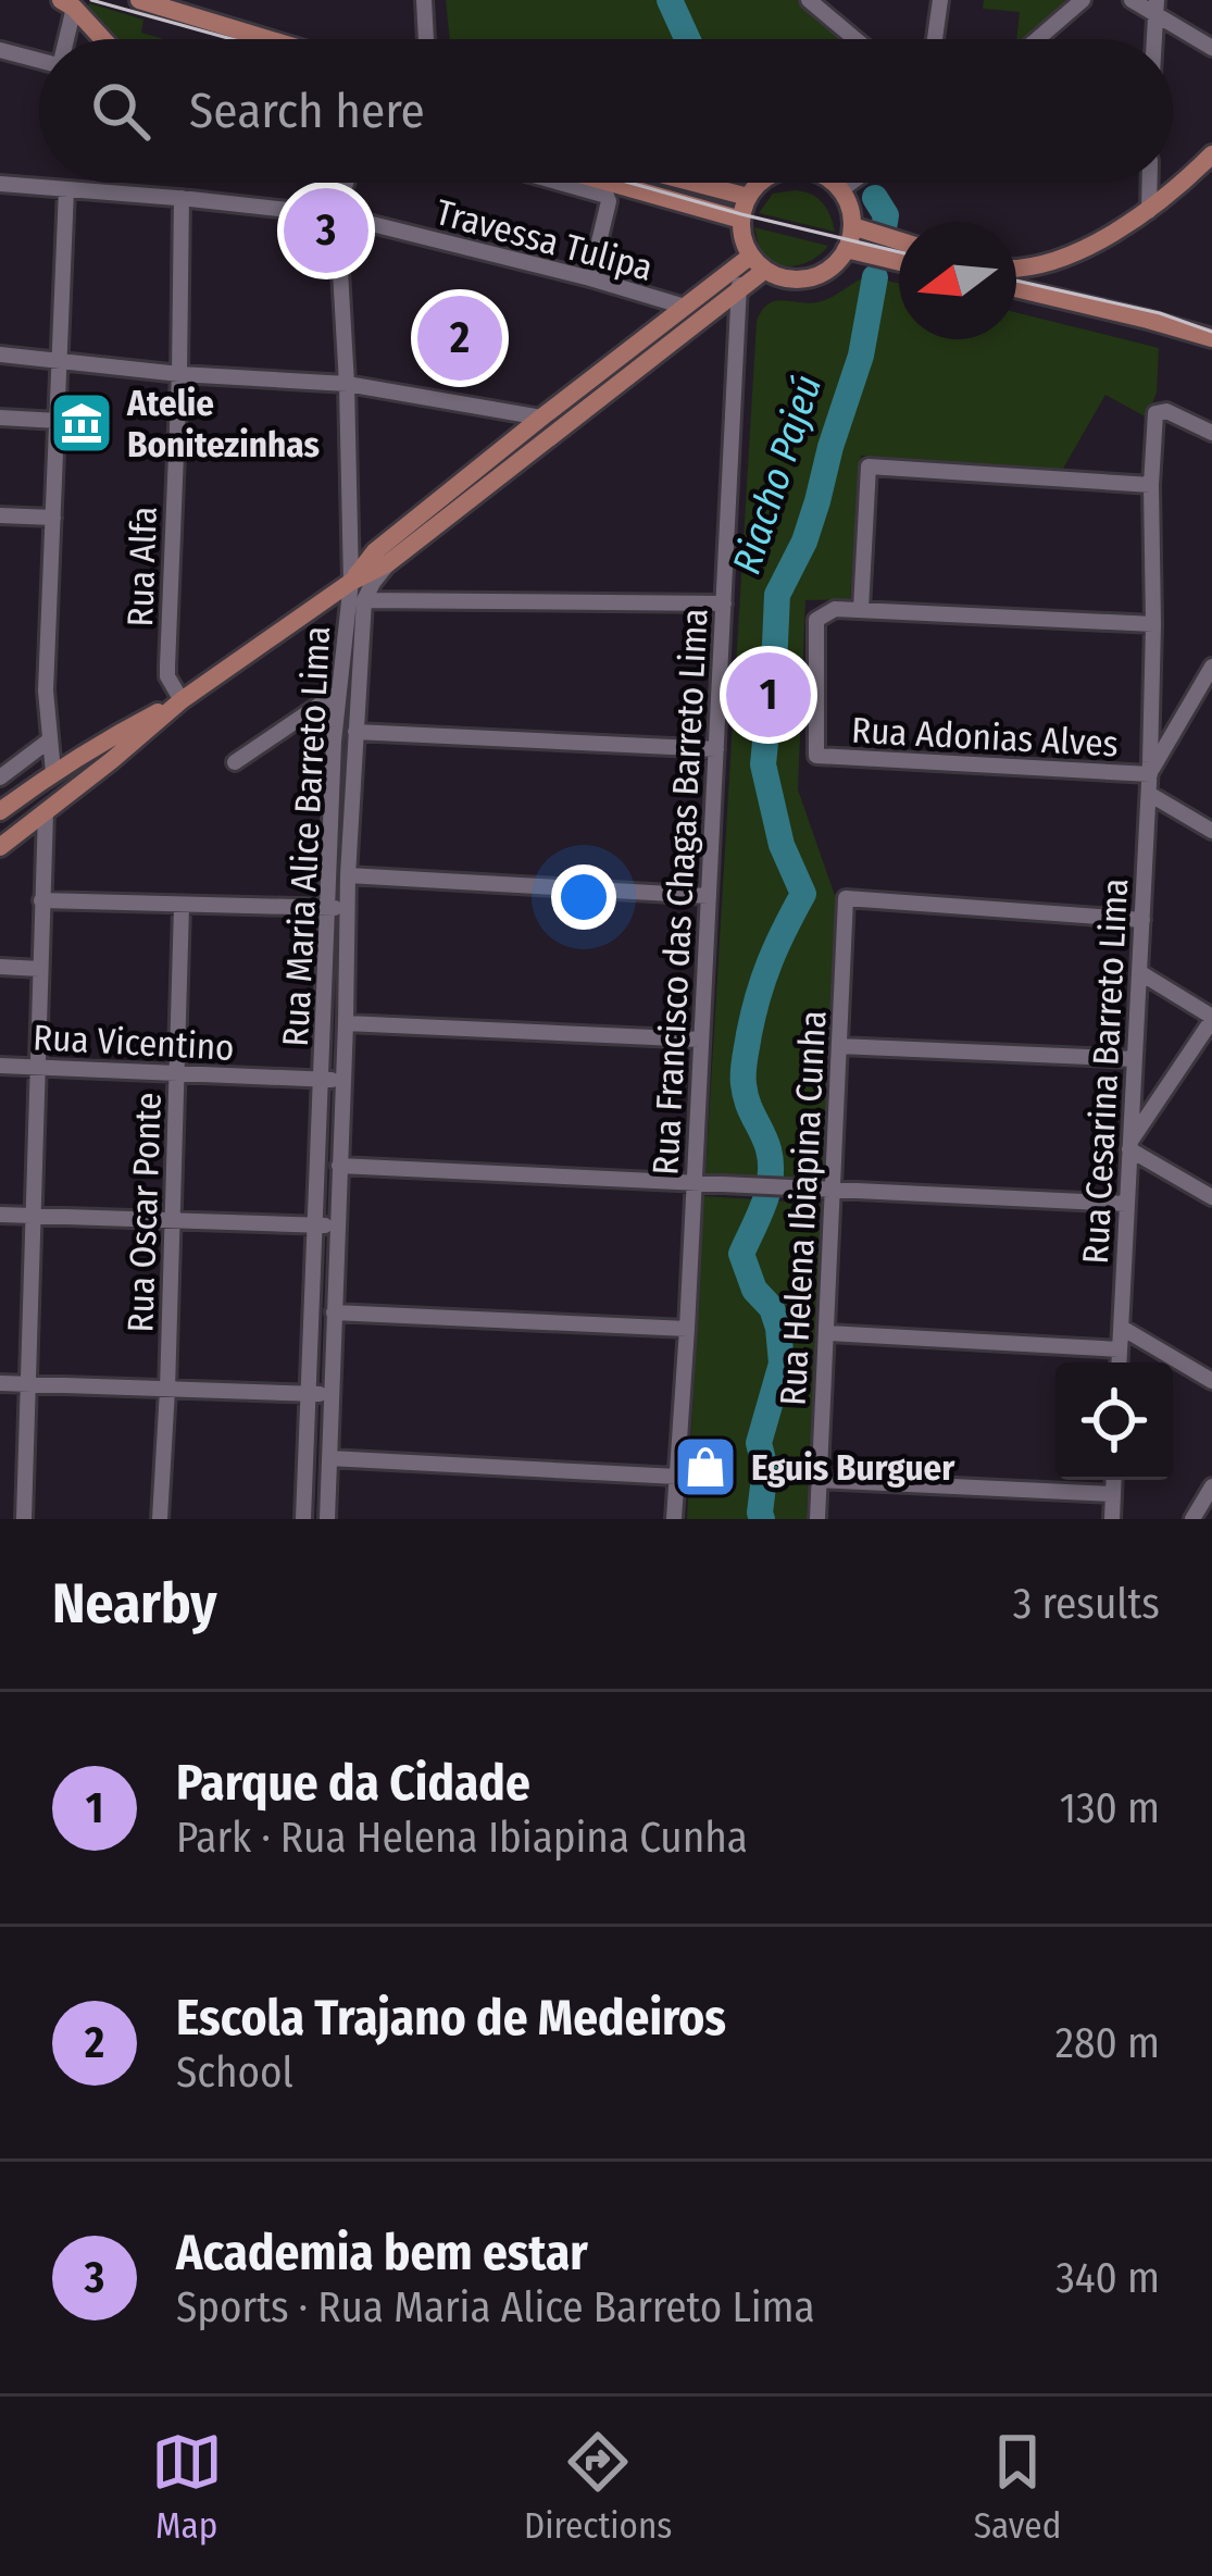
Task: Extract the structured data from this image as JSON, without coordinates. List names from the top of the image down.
{
  "streets": {
    "street": [
      "Travessa Tulipa",
      "Rua Alfa",
      "Rua Adonias Alves",
      "Rua Maria Alice Barreto Lima",
      "Rua Francisco das Chagas Barreto Lima",
      "Rua Vicentino",
      "Rua Cesarina Barreto Lima",
      "Rua Helena Ibiapina Cunha",
      "Rua Oscar Ponte"
    ]
  },
  "crossings": [
    ["Travessa Tulipa", "Rua Alfa"],
    ["Travessa Tulipa", "Rua Maria Alice Barreto Lima"],
    ["Rua Adonias Alves", "Rua Cesarina Barreto Lima"],
    ["Rua Maria Alice Barreto Lima", "Rua Vicentino"],
    ["Rua Vicentino", "Rua Oscar Ponte"],
    ["Rua Cesarina Barreto Lima", "Rua Helena Ibiapina Cunha"]
  ],
  "water": ["Riacho Pajeú"],
  "places": {
    "museum": ["Atelie Bonitezinhas"],
    "shop": ["Eguis Burguer"]
  },
  "north": "left",
  "page": {
    "search": "Search here",
    "pins": ["3", "2", "1"],
    "heading": ["Nearby", "3 results"],
    "list": [
      {
        "mark": "1",
        "name": "Parque da Cidade",
        "note": "Park · Rua Helena Ibiapina Cunha",
        "value": "130 m"
      },
      {
        "mark": "2",
        "name": "Escola Trajano de Medeiros",
        "note": "School",
        "value": "280 m"
      },
      {
        "mark": "3",
        "name": "Academia bem estar",
        "note": "Sports · Rua Maria Alice Barreto Lima",
        "value": "340 m"
      }
    ],
    "nav": ["Map", "Directions", "Saved"]
  }
}
